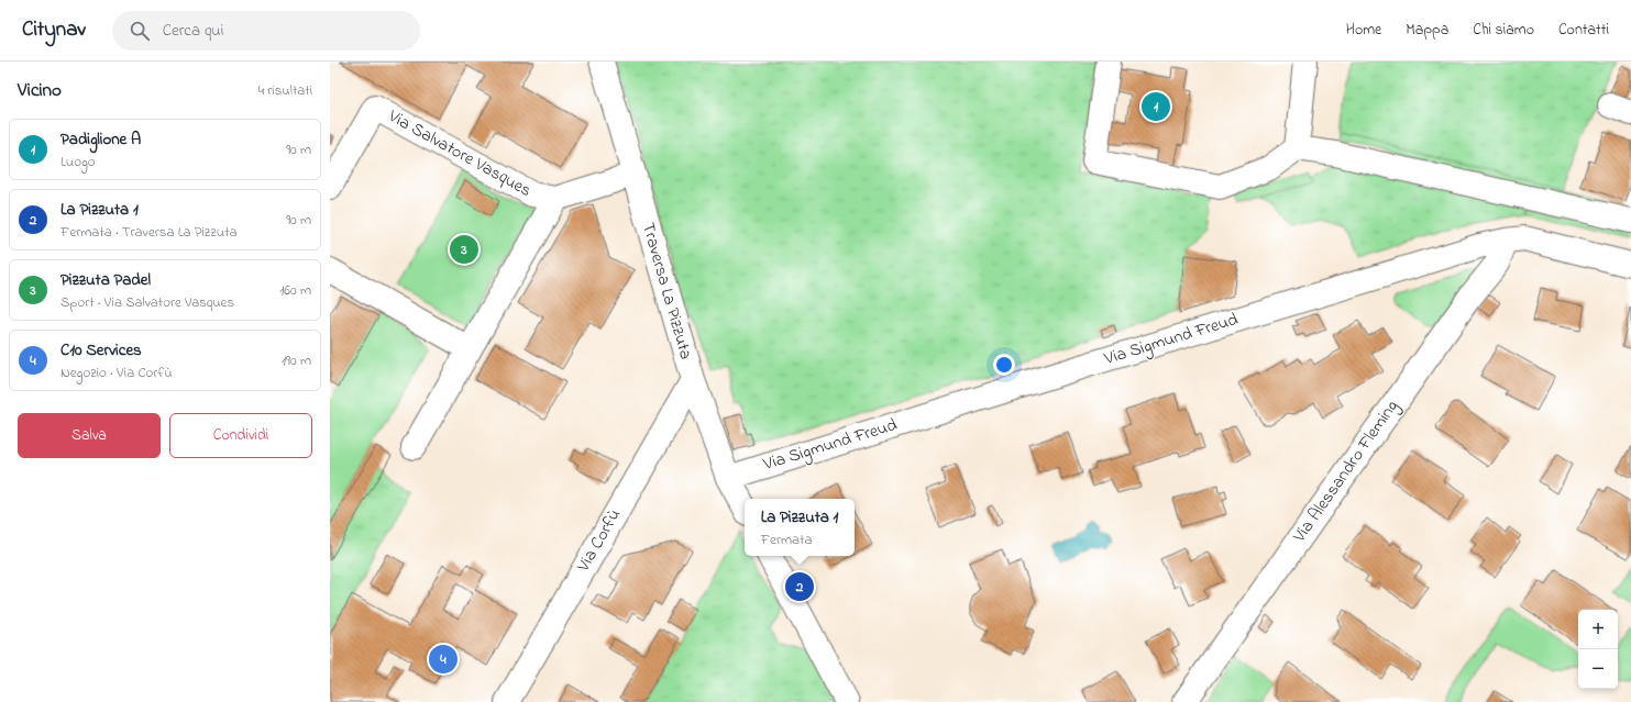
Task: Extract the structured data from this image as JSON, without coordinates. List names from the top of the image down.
{
  "streets": {
    "street": [
      "Via Salvatore Vasques",
      "Traversa La Pizzuta",
      "Via Sigmund Freud",
      "Via Alessandro Fleming",
      "Via Corfù"
    ]
  },
  "crossings": [
    ["Via Salvatore Vasques", "Traversa La Pizzuta"],
    ["Traversa La Pizzuta", "Via Sigmund Freud"],
    ["Traversa La Pizzuta", "Via Corfù"],
    ["Via Sigmund Freud", "Via Alessandro Fleming"]
  ],
  "page": {
    "header": "Citynav",
    "search": "Cerca qui",
    "nav": [
      "Home",
      "Mappa",
      "Chi siamo",
      "Contatti"
    ],
    "heading": ["Vicino", "4 risultati"],
    "pins": [
      "1",
      "3",
      "2",
      "4"
    ],
    "list": [
      {
        "mark": "1",
        "name": "Padiglione A",
        "note": "Luogo",
        "value": "90 m"
      },
      {
        "mark": "2",
        "name": "La Pizzuta 1",
        "note": "Fermata · Traversa La Pizzuta",
        "value": "90 m"
      },
      {
        "mark": "3",
        "name": "Pizzuta Padel",
        "note": "Sport · Via Salvatore Vasques",
        "value": "160 m"
      },
      {
        "mark": "4",
        "name": "C10 Services",
        "note": "Negozio · Via Corfù",
        "value": "190 m"
      }
    ],
    "buttons": ["Salva", "Condividi"],
    "popup": ["La Pizzuta 1", "Fermata"],
    "map_buttons": ["+", "−"]
  }
}
